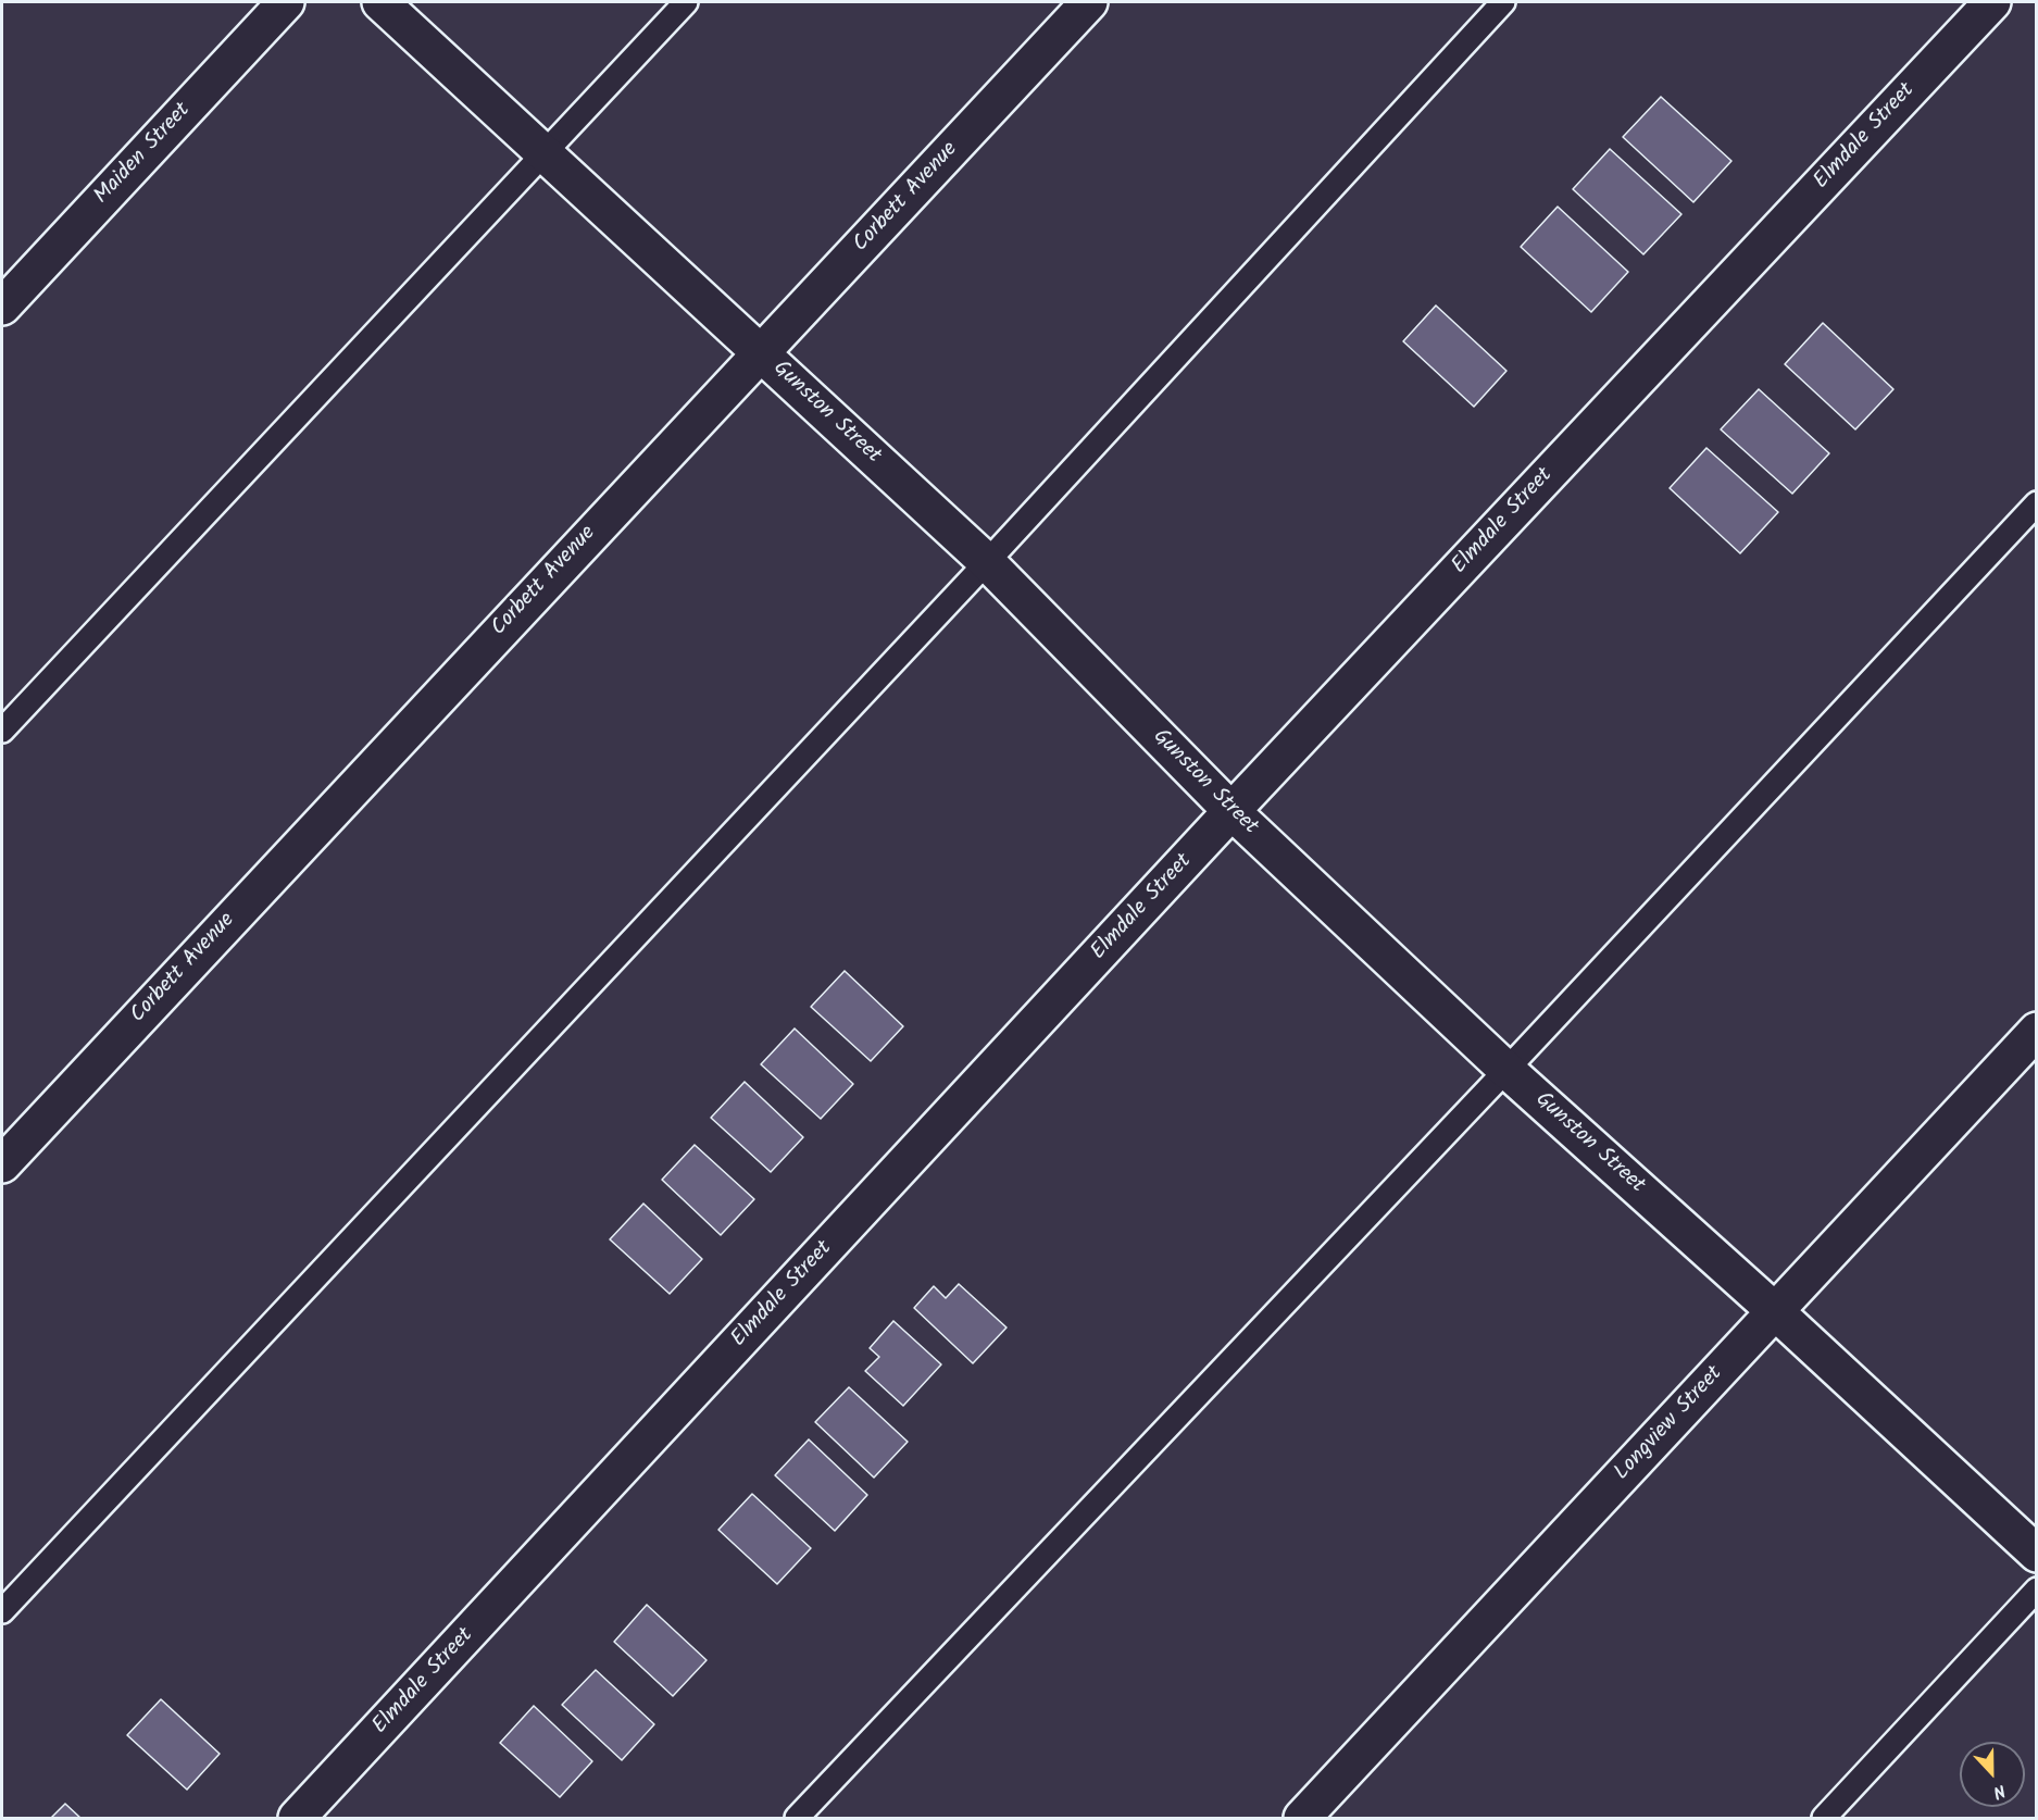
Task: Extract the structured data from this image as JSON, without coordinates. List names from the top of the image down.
{
  "streets": {
    "street": [
      "Elmdale Street",
      "Maiden Street",
      "Corbett Avenue",
      "Gunston Street",
      "Longview Street"
    ]
  },
  "crossings": [
    ["Elmdale Street", "Gunston Street"],
    ["Corbett Avenue", "Gunston Street"],
    ["Gunston Street", "Longview Street"]
  ],
  "north": "bottom"
}
